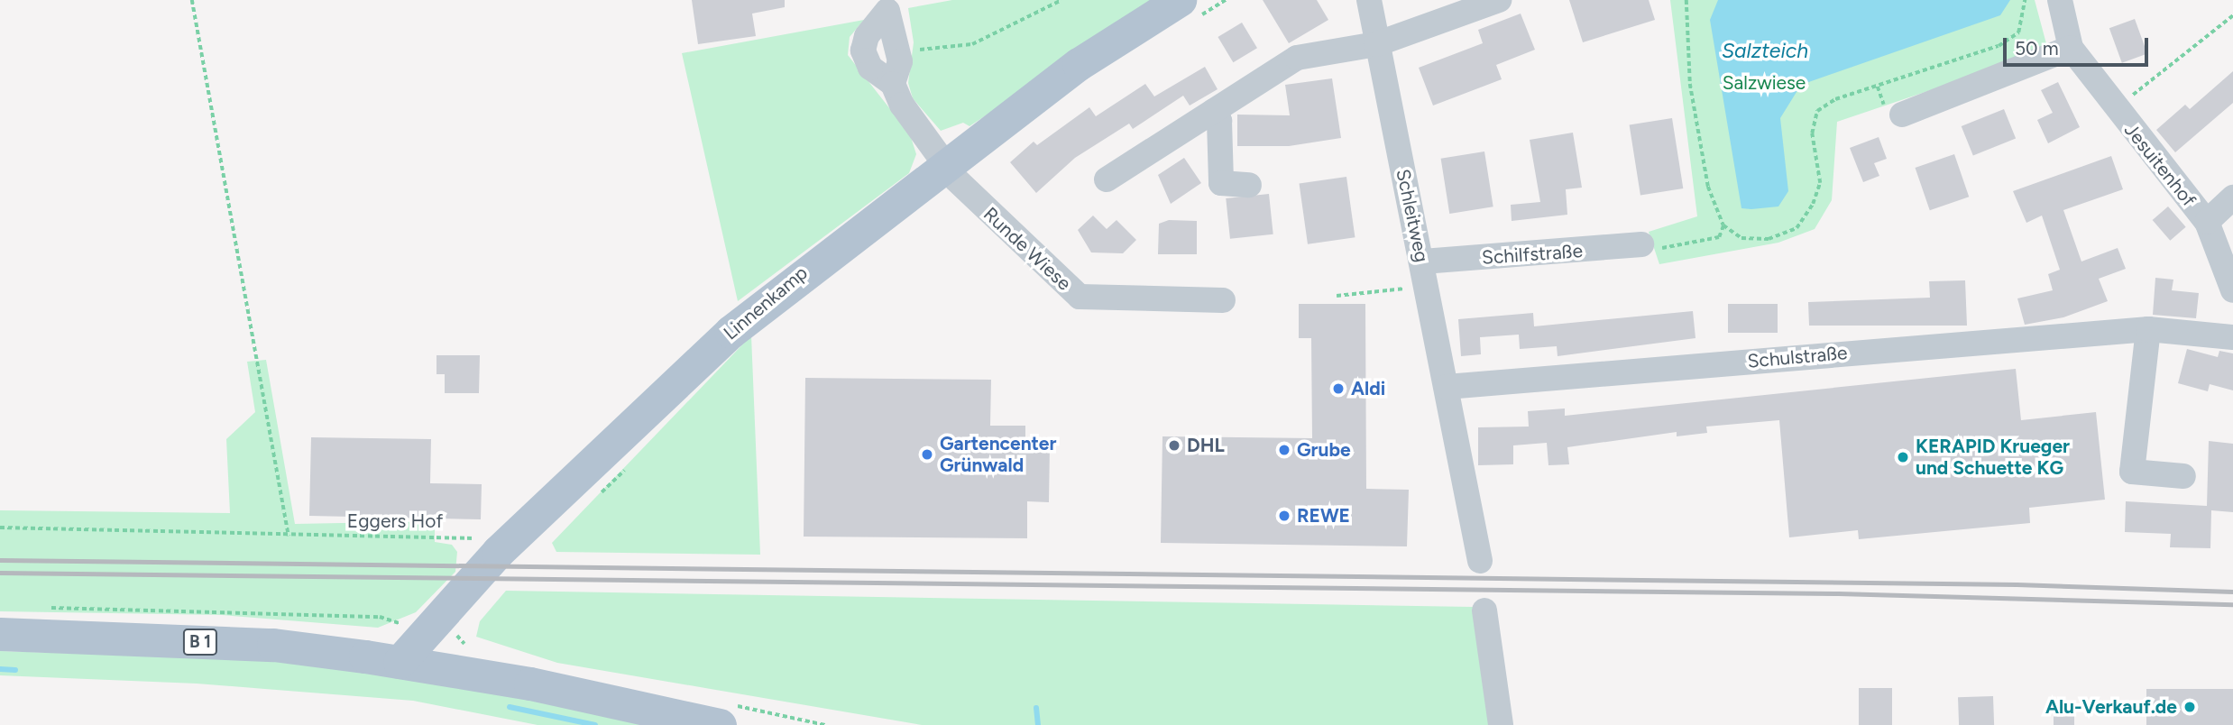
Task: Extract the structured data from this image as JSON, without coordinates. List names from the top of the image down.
{
  "streets": {
    "main road": ["Linnenkamp", "B 1"],
    "street": [
      "Jesuitenhof",
      "Schleitweg",
      "Runde Wiese",
      "Schilfstraße",
      "Schulstraße"
    ],
    "path": ["Eggers Hof"]
  },
  "crossings": [
    ["Schleitweg", "Schilfstraße"],
    ["Schleitweg", "Schulstraße"],
    ["Runde Wiese", "Linnenkamp"],
    ["Linnenkamp", "Eggers Hof"],
    ["Linnenkamp", "B 1"]
  ],
  "water": ["Salzteich"],
  "parks": ["Salzwiese"],
  "places": [
    "Aldi",
    "DHL",
    "Grube",
    "Gartencenter Grünwald",
    "KERAPID Krueger und Schuette KG",
    "REWE",
    "Alu-Verkauf.de"
  ],
  "scale_bar": "50 m"
}
